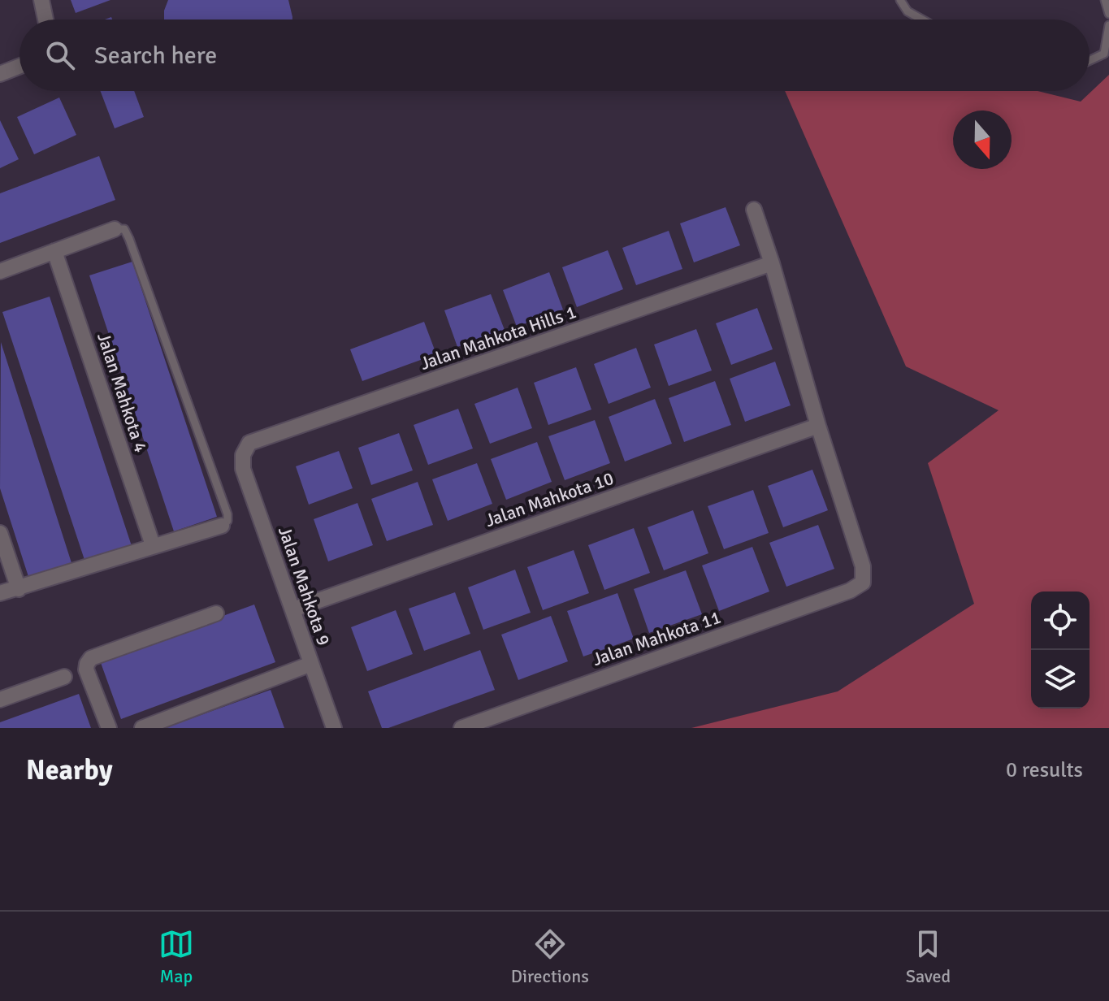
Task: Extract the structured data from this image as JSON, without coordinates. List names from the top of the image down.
{
  "streets": {
    "street": [
      "Jalan Mahkota Hills 1",
      "Jalan Mahkota 4",
      "Jalan Mahkota 10",
      "Jalan Mahkota 9",
      "Jalan Mahkota 11"
    ]
  },
  "crossings": [
    ["Jalan Mahkota Hills 1", "Jalan Mahkota 9"],
    ["Jalan Mahkota 10", "Jalan Mahkota 9"],
    ["Jalan Mahkota 10", "Jalan Mahkota 11"]
  ],
  "north": "bottom",
  "page": {
    "search": "Search here",
    "heading": ["Nearby", "0 results"],
    "nav": ["Map", "Directions", "Saved"]
  }
}
